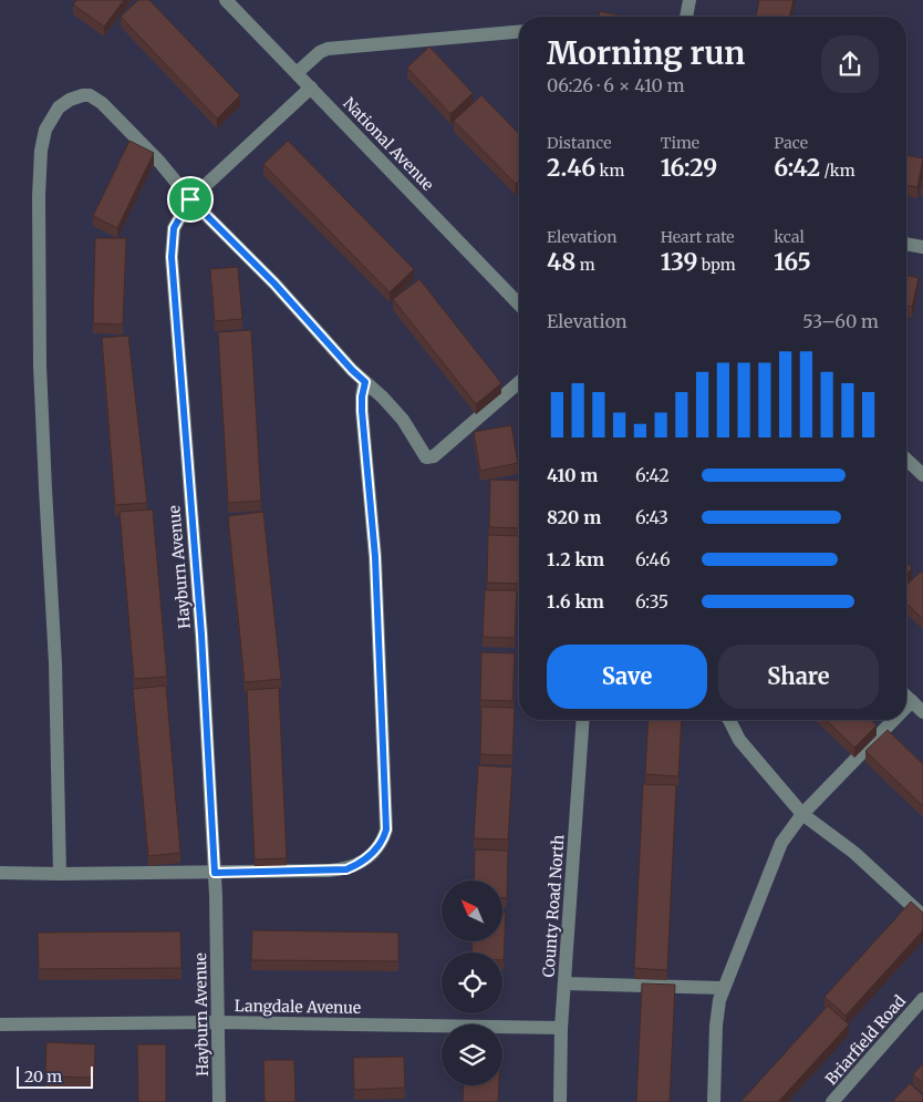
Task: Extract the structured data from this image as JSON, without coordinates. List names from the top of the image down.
{
  "streets": {
    "street": [
      "National Avenue",
      "Hayburn Avenue",
      "County Road North",
      "Langdale Avenue",
      "Briarfield Road"
    ]
  },
  "crossings": [
    ["National Avenue", "Hayburn Avenue"],
    ["Hayburn Avenue", "Langdale Avenue"],
    ["County Road North", "Langdale Avenue"]
  ],
  "scale_bar": "20 m",
  "north": "top left",
  "page": {
    "heading": ["Morning run", "06:26 · 6 × 410 m"],
    "stats": [
      ["Distance", "2.46 km"],
      ["Time", "16:29"],
      ["Pace", "6:42 /km"],
      ["Elevation", "48 m"],
      ["Heart rate", "139 bpm"],
      ["kcal", "165"]
    ],
    "chart": ["Elevation", "53–60 m"],
    "list": [
      {
        "name": "410 m",
        "note": "6:42"
      },
      {
        "name": "820 m",
        "note": "6:43"
      },
      {
        "name": "1.2 km",
        "note": "6:46"
      },
      {
        "name": "1.6 km",
        "note": "6:35"
      }
    ],
    "buttons": ["Save", "Share"],
    "scale": "20 m"
  }
}
